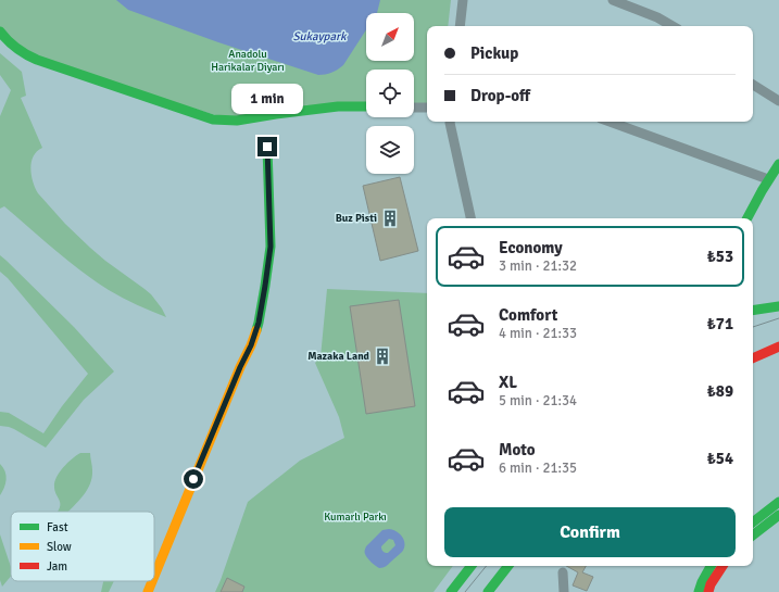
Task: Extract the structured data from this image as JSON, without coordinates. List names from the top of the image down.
{
  "water": ["Sukaypark"],
  "parks": ["Anadolu Harikalar Diyarı", "Kumarlı Parkı"],
  "places": {
    "building": ["Buz Pisti", "Mazaka Land"]
  },
  "legend": ["Fast", "Slow", "Jam"],
  "north": "top right",
  "page": {
    "banner": ["Pickup", "Drop-off"],
    "bubble": "1 min",
    "list": [
      {
        "name": "Economy",
        "note": "3 min · 21:32",
        "value": "₺53"
      },
      {
        "name": "Comfort",
        "note": "4 min · 21:33",
        "value": "₺71"
      },
      {
        "name": "XL",
        "note": "5 min · 21:34",
        "value": "₺89"
      },
      {
        "name": "Moto",
        "note": "6 min · 21:35",
        "value": "₺54"
      }
    ],
    "buttons": "Confirm"
  }
}
